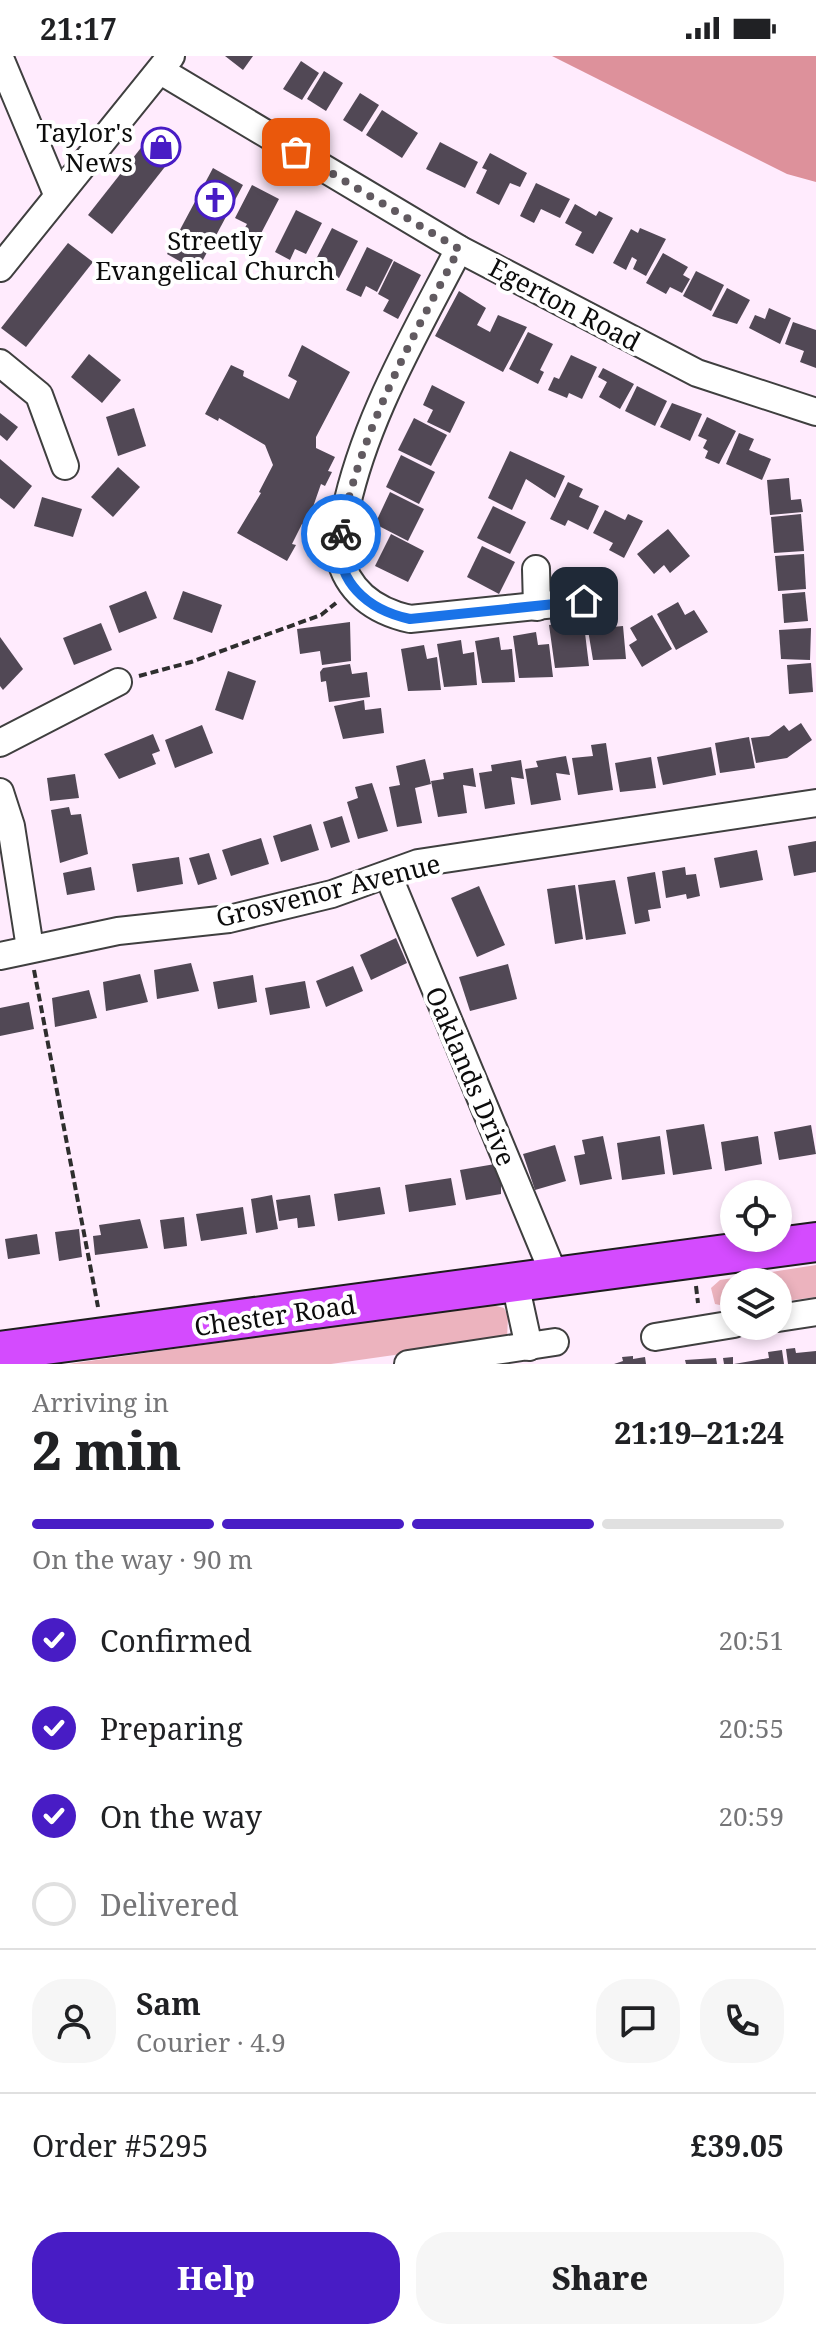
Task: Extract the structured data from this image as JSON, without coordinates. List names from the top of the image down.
{
  "streets": {
    "highway": ["Chester Road"],
    "street": ["Egerton Road", "Grosvenor Avenue", "Oaklands Drive"]
  },
  "crossings": [
    ["Grosvenor Avenue", "Oaklands Drive"],
    ["Oaklands Drive", "Chester Road"]
  ],
  "places": {
    "shop": ["Taylor's News"],
    "church": ["Streetly Evangelical Church"]
  },
  "page": {
    "status": "21:17",
    "heading": ["2 min", "Arriving in", "21:19–21:24"],
    "panel": [
      "Sam",
      "Courier · 4.9",
      "Order #5295",
      "£39.05"
    ],
    "bar": "On the way · 90 m",
    "list": [
      ["Confirmed", "20:51"],
      ["Preparing", "20:55"],
      ["On the way", "20:59"],
      "Delivered"
    ],
    "buttons": ["Help", "Share"]
  }
}
